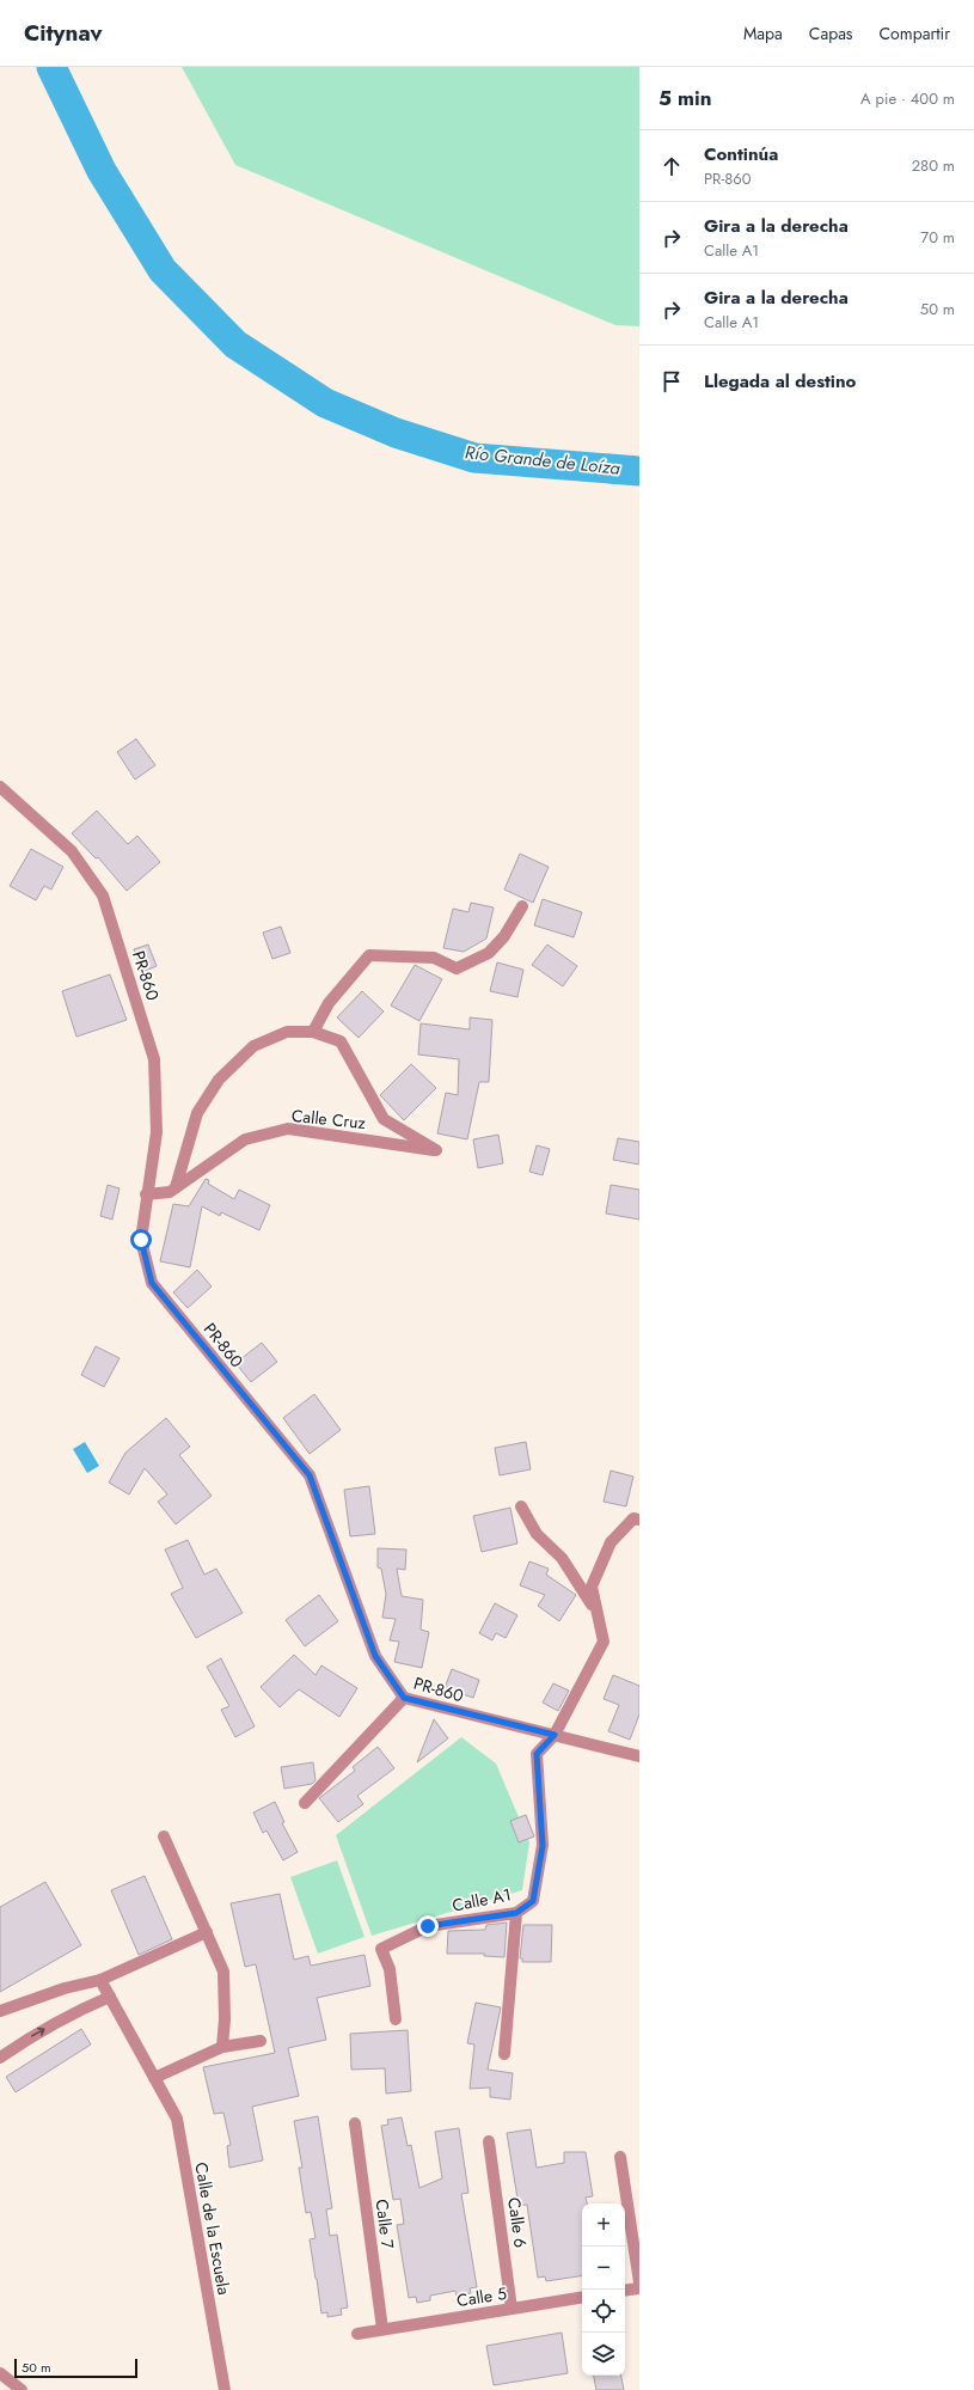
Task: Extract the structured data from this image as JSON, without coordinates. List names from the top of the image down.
{
  "streets": {
    "street": [
      "PR-860",
      "Calle Cruz",
      "Calle A1",
      "Calle 6",
      "Calle 7",
      "Calle de la Escuela",
      "Calle 5"
    ]
  },
  "crossings": [
    ["PR-860", "Calle Cruz"],
    ["PR-860", "Calle A1"],
    ["Calle 6", "Calle 5"],
    ["Calle 7", "Calle 5"]
  ],
  "water": ["Río Grande de Loíza"],
  "scale_bar": "50 m",
  "page": {
    "header": "Citynav",
    "nav": ["Mapa", "Capas", "Compartir"],
    "heading": ["5 min", "A pie · 400 m"],
    "list": [
      ["Continúa", "PR-860", "280 m"],
      ["Gira a la derecha", "Calle A1", "70 m"],
      ["Gira a la derecha", "Calle A1", "50 m"],
      "Llegada al destino"
    ],
    "map_buttons": ["+", "−"],
    "scale": "50 m"
  }
}
